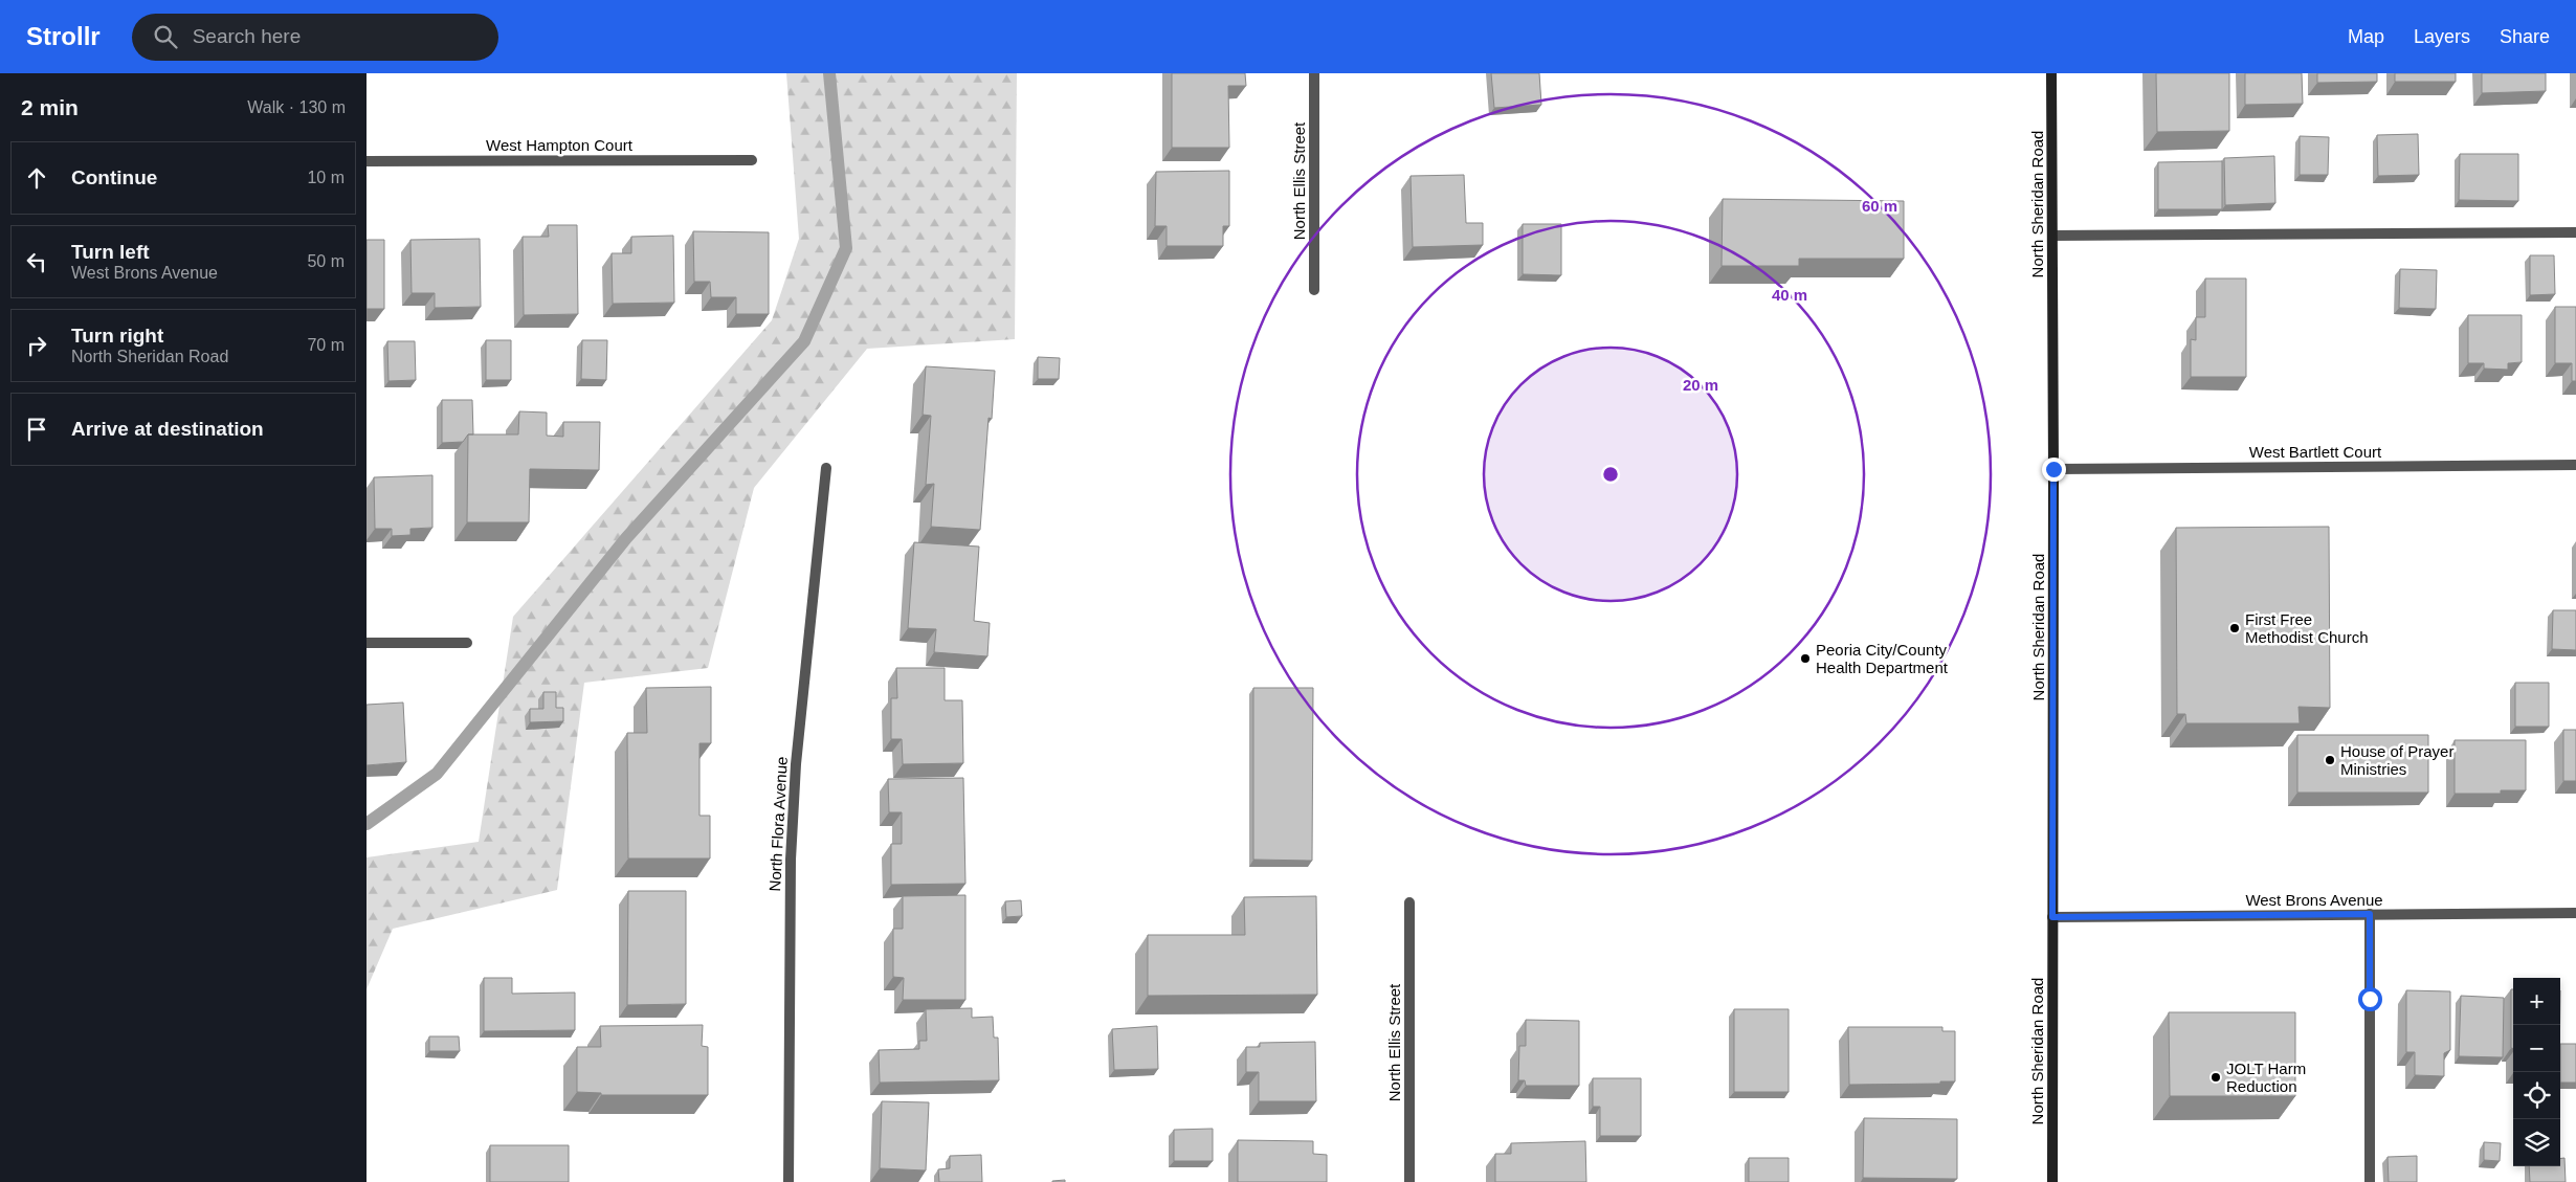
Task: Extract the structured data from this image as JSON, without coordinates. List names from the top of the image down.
{
  "streets": {
    "main road": ["North Sheridan Road"],
    "street": [
      "West Hampton Court",
      "North Ellis Street",
      "West Bartlett Court",
      "North Flora Avenue",
      "West Brons Avenue"
    ]
  },
  "crossings": [
    ["North Sheridan Road", "West Bartlett Court"],
    ["North Sheridan Road", "West Brons Avenue"]
  ],
  "places": [
    "First Free Methodist Church",
    "Peoria City/County Health Department",
    "House of Prayer Ministries",
    "JOLT Harm Reduction"
  ],
  "page": {
    "header": "Strollr",
    "search": "Search here",
    "nav": ["Map", "Layers", "Share"],
    "heading": ["2 min", "Walk · 130 m"],
    "list": [
      ["Continue", "10 m"],
      ["Turn left", "West Brons Avenue", "50 m"],
      ["Turn right", "North Sheridan Road", "70 m"],
      "Arrive at destination"
    ],
    "map_buttons": ["+", "−"]
  },
  "rings": ["60 m", "40 m", "20 m"]
}
